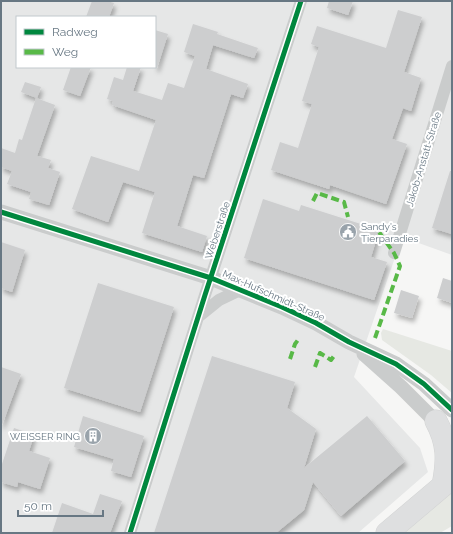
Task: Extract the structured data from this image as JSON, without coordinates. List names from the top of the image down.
{
  "streets": {
    "street": ["Jakob-Anstatt-Straße", "Weberstraße", "Max-Hufschmidt-Straße"]
  },
  "crossings": [
    ["Weberstraße", "Max-Hufschmidt-Straße"]
  ],
  "places": {
    "public building": ["Sandy's Tierparadies"],
    "building": ["WEISSER RING"]
  },
  "legend": ["Radweg", "Weg"],
  "scale_bar": "50 m"
}
